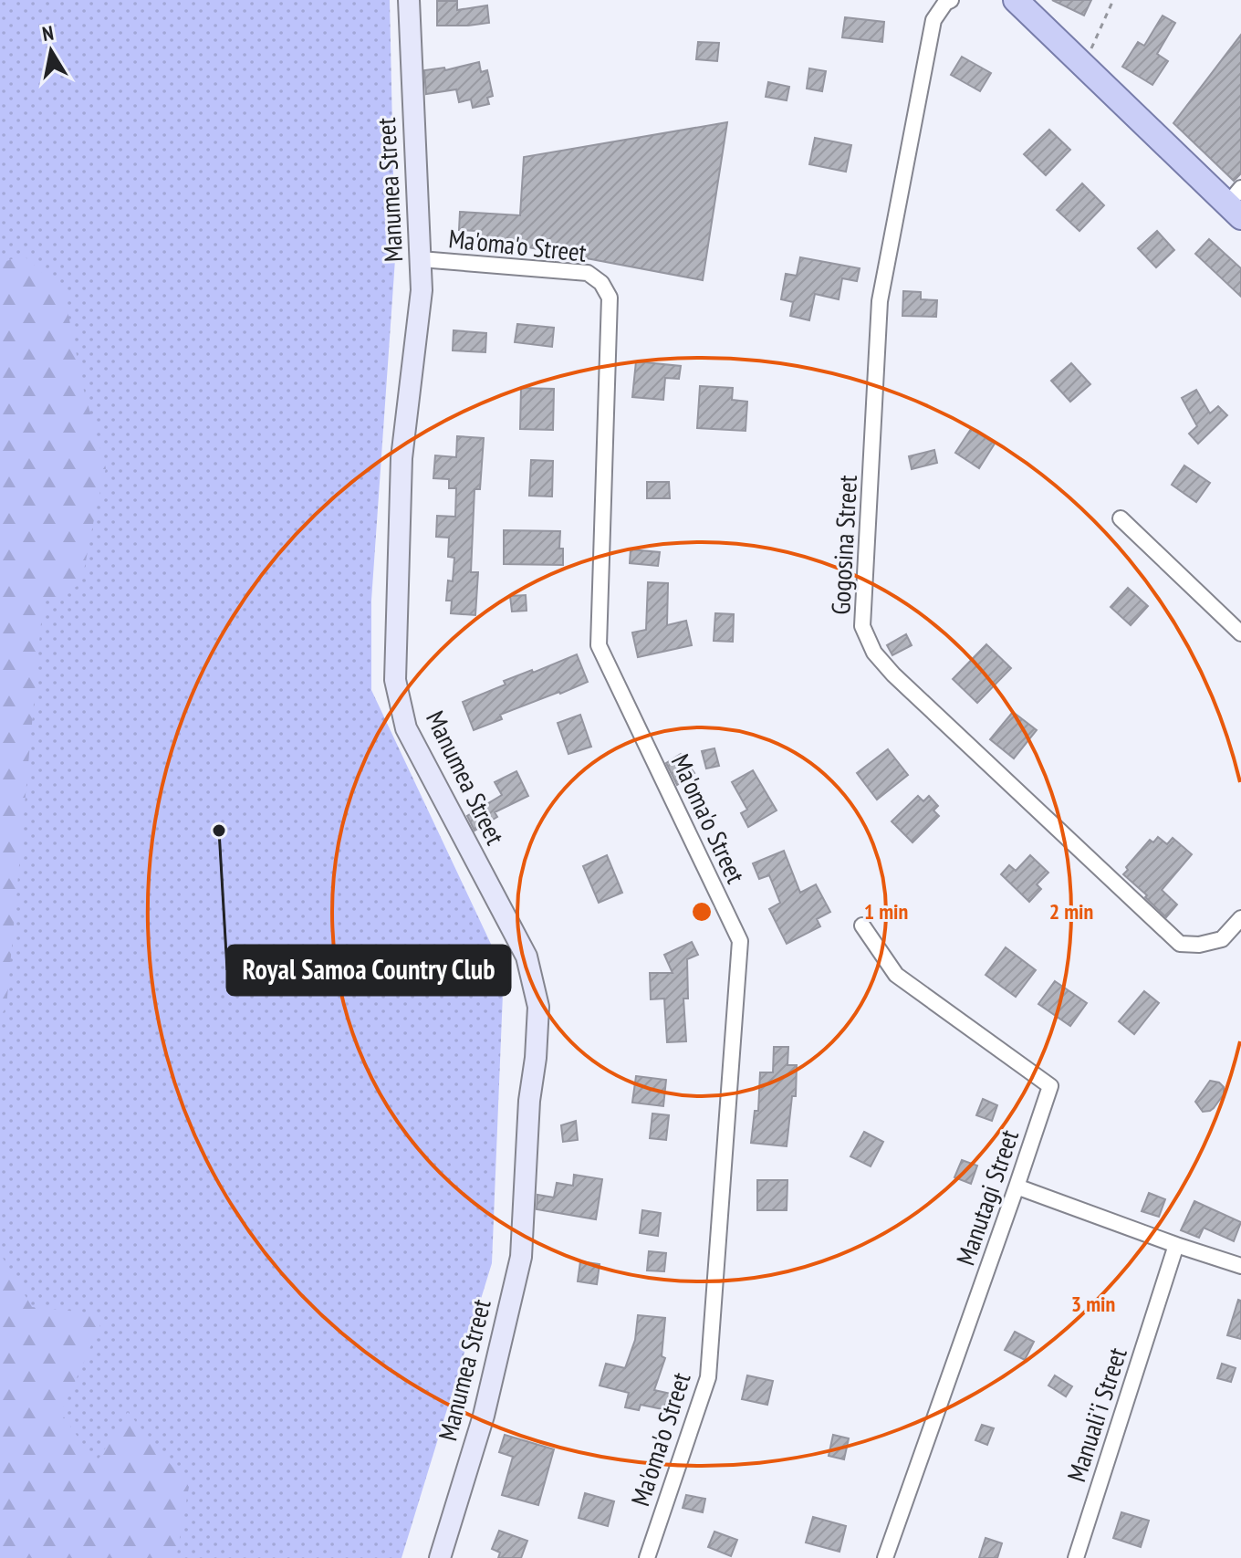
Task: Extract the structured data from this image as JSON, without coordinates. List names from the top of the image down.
{
  "streets": {
    "main road": ["Manumea Street"],
    "street": [
      "Ma'oma'o Street",
      "Gogosina Street",
      "Manutagi Street",
      "Manuali'i Street"
    ]
  },
  "crossings": [
    ["Manumea Street", "Ma'oma'o Street"]
  ],
  "places": ["Royal Samoa Country Club"],
  "north": "top",
  "rings": ["1 min", "2 min", "3 min"]
}
